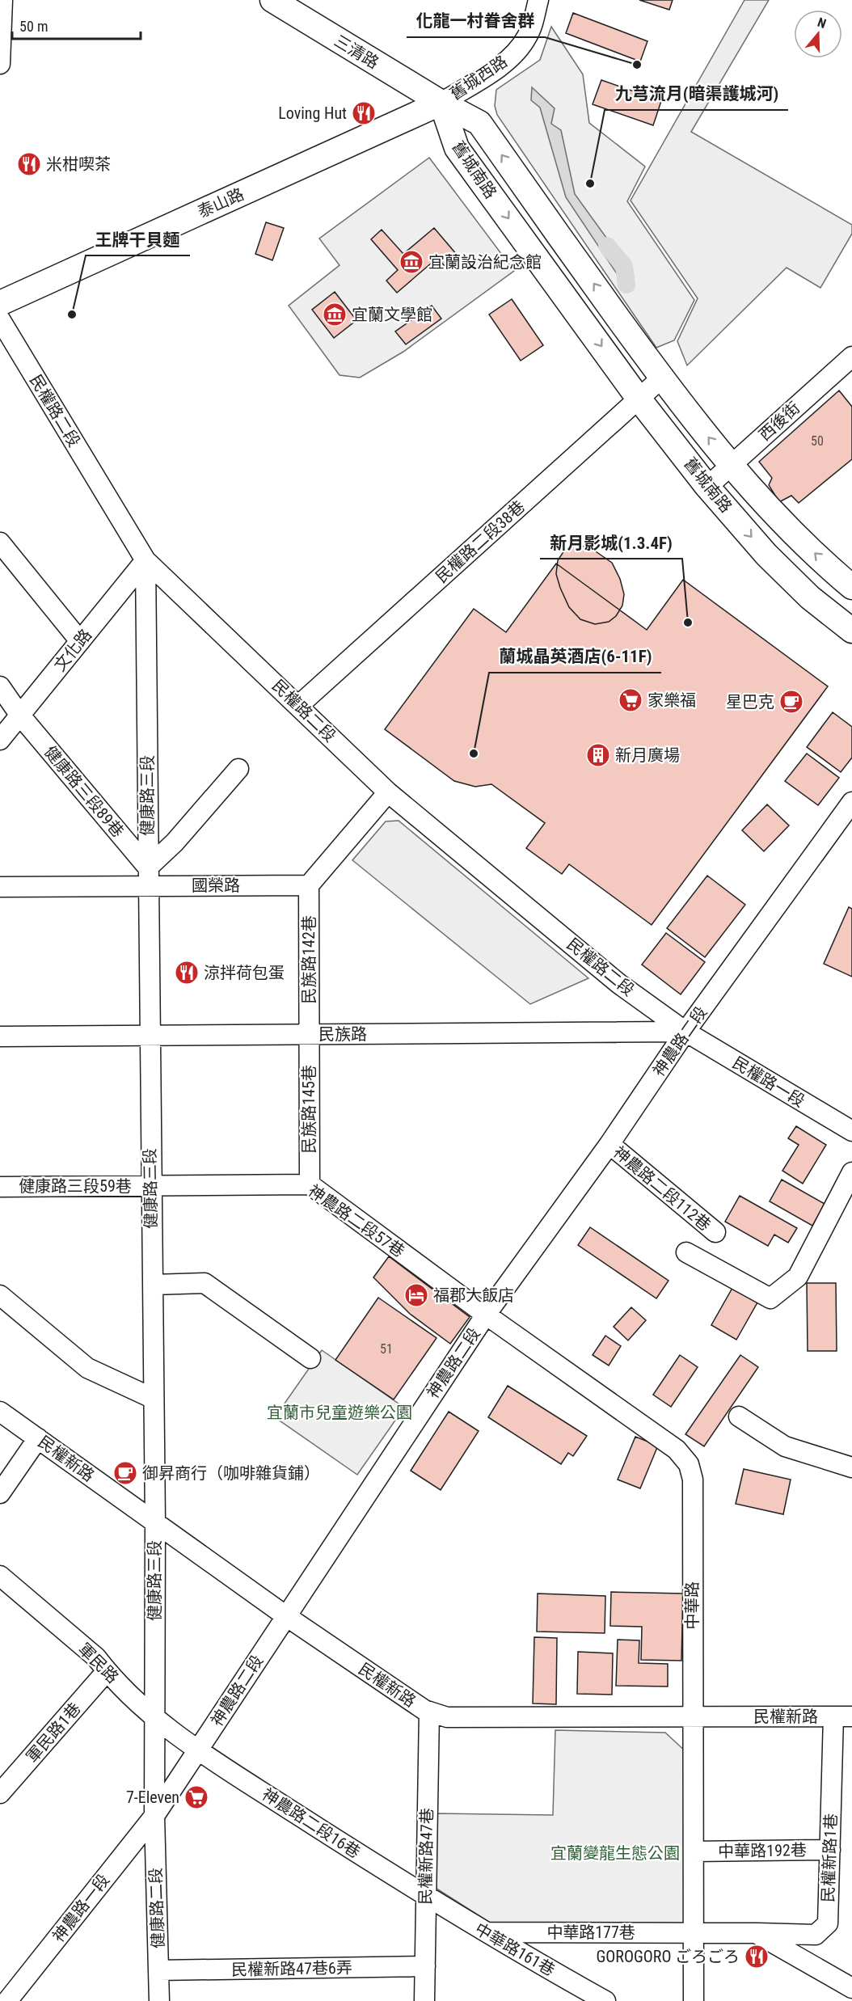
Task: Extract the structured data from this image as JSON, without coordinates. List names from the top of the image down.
{
  "streets": {
    "main road": ["三清路", "舊城南路", "泰山路"],
    "street": [
      "舊城西路",
      "民權路二段",
      "西後街",
      "民權路二段38巷",
      "文化路",
      "健康路三段89巷",
      "健康路三段",
      "國榮路",
      "民族路142巷",
      "民族路",
      "神農路二段",
      "民權路一段",
      "民族路145巷",
      "健康路三段59巷",
      "神農路二段112巷",
      "神農路二段57巷",
      "民權新路",
      "中華路",
      "軍民路",
      "軍民路1巷",
      "神農路二段16巷",
      "中華路192巷",
      "民權新路47巷",
      "民權新路1巷",
      "神農路一段",
      "健康路二段",
      "中華路177巷",
      "中華路161巷",
      "民權新路47巷6弄"
    ]
  },
  "crossings": [
    ["三清路", "舊城西路"],
    ["三清路", "舊城南路"],
    ["三清路", "泰山路"],
    ["舊城西路", "舊城南路"],
    ["舊城西路", "泰山路"],
    ["舊城南路", "泰山路"],
    ["舊城南路", "西後街"],
    ["舊城南路", "民權路二段38巷"],
    ["民權路二段", "民權路二段38巷"],
    ["民權路二段", "文化路"],
    ["民權路二段", "健康路三段"],
    ["民權路二段", "民族路"],
    ["民權路二段", "神農路二段"],
    ["民權路二段", "民權路一段"],
    ["文化路", "健康路三段89巷"],
    ["文化路", "健康路三段"],
    ["健康路三段89巷", "健康路三段"],
    ["健康路三段89巷", "國榮路"],
    ["健康路三段", "國榮路"],
    ["健康路三段", "民族路"],
    ["健康路三段", "神農路二段"],
    ["健康路三段", "健康路三段59巷"],
    ["健康路三段", "神農路二段57巷"],
    ["健康路三段", "民權新路"],
    ["健康路三段", "軍民路"],
    ["健康路三段", "神農路一段"],
    ["健康路三段", "健康路二段"],
    ["國榮路", "民族路142巷"],
    ["民族路142巷", "民族路"],
    ["民族路142巷", "民族路145巷"],
    ["民族路", "神農路二段"],
    ["民族路", "民權路一段"],
    ["民族路", "民族路145巷"],
    ["神農路二段", "民權路一段"],
    ["神農路二段", "神農路二段112巷"],
    ["神農路二段", "神農路二段57巷"],
    ["神農路二段", "民權新路"],
    ["神農路二段", "中華路"],
    ["神農路二段", "軍民路"],
    ["神農路二段", "神農路二段16巷"],
    ["神農路二段", "神農路一段"],
    ["神農路二段", "健康路二段"],
    ["民族路145巷", "神農路二段57巷"],
    ["健康路三段59巷", "神農路二段57巷"],
    ["神農路二段57巷", "中華路"],
    ["民權新路", "中華路"],
    ["民權新路", "民權新路47巷"],
    ["民權新路", "民權新路1巷"],
    ["中華路", "中華路192巷"],
    ["中華路", "民權新路1巷"],
    ["中華路", "中華路177巷"],
    ["軍民路", "軍民路1巷"],
    ["軍民路", "神農路二段16巷"],
    ["神農路二段16巷", "民權新路47巷"],
    ["神農路二段16巷", "中華路161巷"],
    ["中華路192巷", "民權新路1巷"],
    ["民權新路47巷", "中華路161巷"],
    ["民權新路47巷", "民權新路47巷6弄"],
    ["民權新路1巷", "中華路177巷"],
    ["神農路一段", "健康路二段"],
    ["健康路二段", "民權新路47巷6弄"],
    ["中華路177巷", "中華路161巷"]
  ],
  "parks": ["宜蘭市兒童遊樂公園", "宜蘭變龍生態公園"],
  "places": {
    "other": [
      "化龍一村眷舍群",
      "九芎流月(暗渠護城河)",
      "王牌干貝麵",
      "新月影城(1.3.4F)",
      "蘭城晶英酒店(6-11F)"
    ],
    "restaurant": [
      "Loving Hut",
      "米柑喫茶",
      "涼拌荷包蛋",
      "GOROGORO ごろごろ"
    ],
    "museum": ["宜蘭設治紀念館", "宜蘭文學館"],
    "supermarket": ["家樂福", "7-Eleven"],
    "cafe": ["星巴克", "御昇商行（咖啡雜貨鋪）"],
    "building": ["新月廣場"],
    "hotel": ["福郡大飯店"]
  },
  "house_numbers": ["50", "51"],
  "scale_bar": "50 m",
  "north": "top"
}
